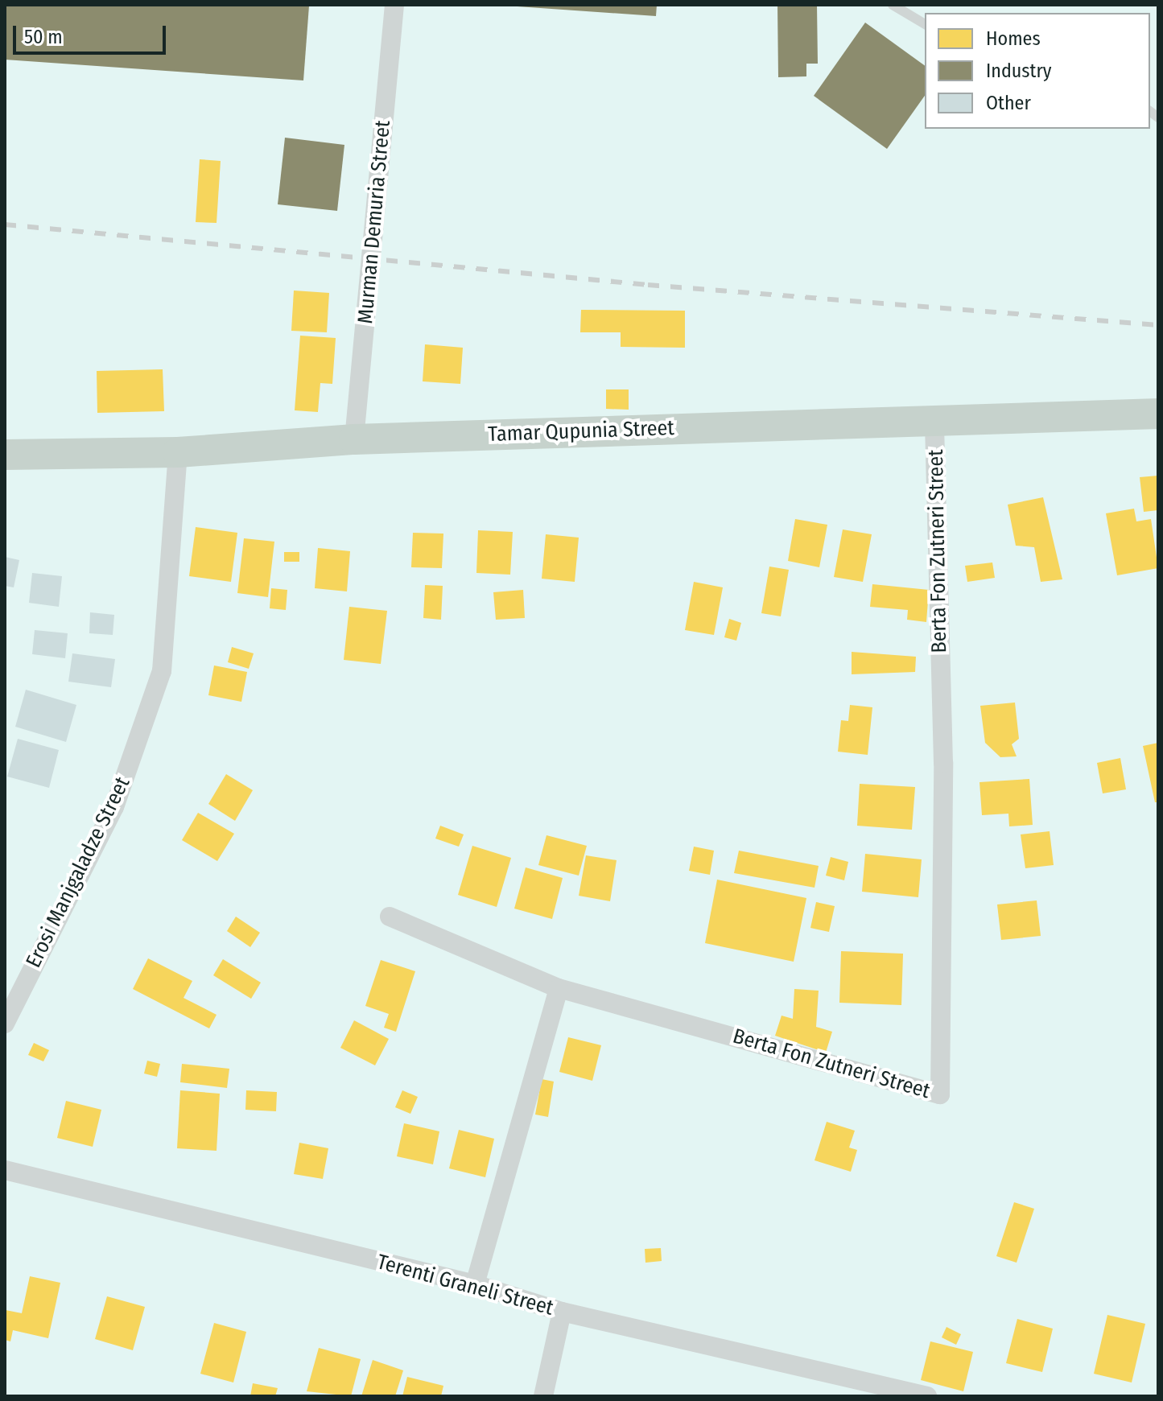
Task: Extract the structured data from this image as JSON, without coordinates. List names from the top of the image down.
{
  "streets": {
    "main road": ["Tamar Qupunia Street"],
    "street": [
      "Murman Demuria Street",
      "Berta Fon Zutneri Street",
      "Erosi Manjgaladze Street",
      "Terenti Graneli Street"
    ]
  },
  "crossings": [
    ["Murman Demuria Street", "Tamar Qupunia Street"],
    ["Tamar Qupunia Street", "Berta Fon Zutneri Street"],
    ["Tamar Qupunia Street", "Erosi Manjgaladze Street"]
  ],
  "legend": ["Homes", "Industry", "Other"],
  "scale_bar": "50 m"
}
